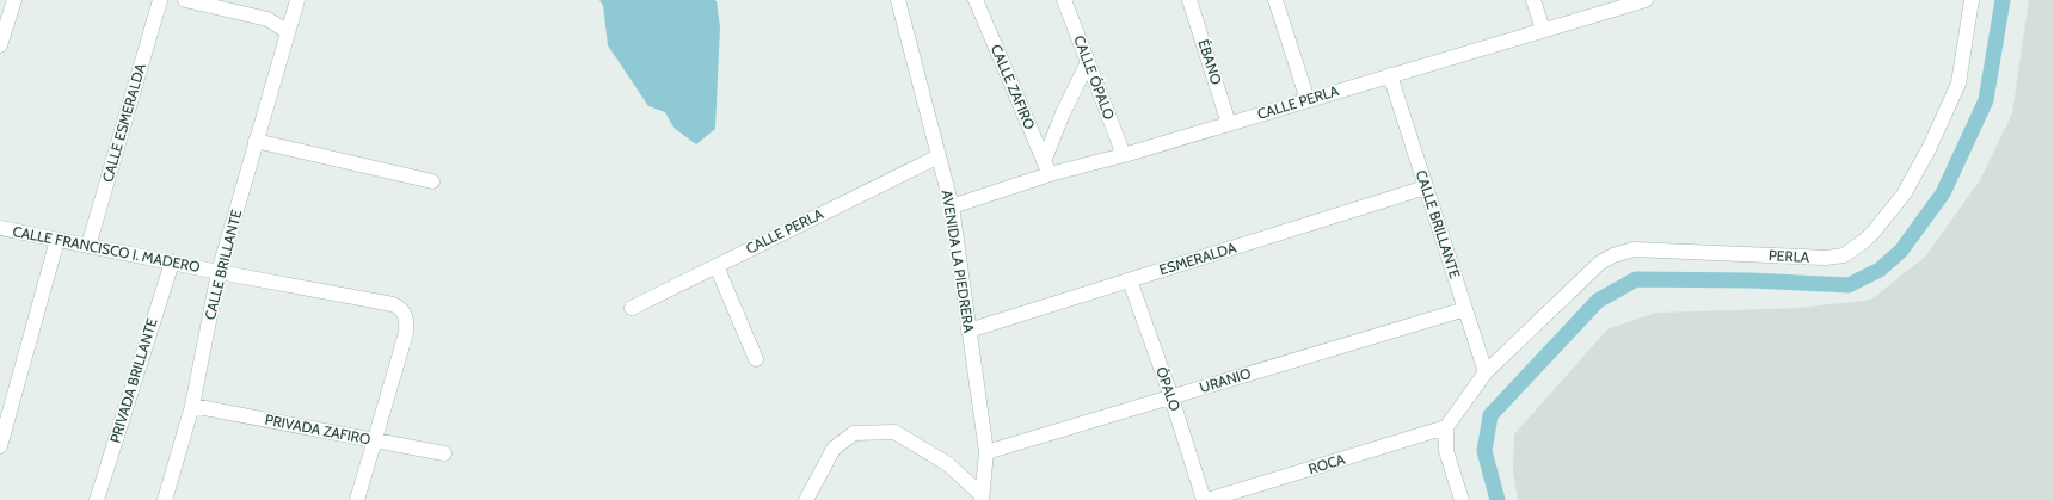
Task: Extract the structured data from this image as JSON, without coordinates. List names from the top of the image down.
{
  "streets": {
    "street": [
      "ÉBANO",
      "CALLE ÓPALO",
      "CALLE ZAFIRO",
      "CALLE PERLA",
      "CALLE ESMERALDA",
      "CALLE BRILLANTE",
      "CALLE FRANCISCO I. MADERO",
      "PERLA",
      "ESMERALDA",
      "AVENIDA LA PIEDRERA",
      "PRIVADA BRILLANTE",
      "URANIO",
      "ÓPALO",
      "PRIVADA ZAFIRO",
      "ROCA"
    ]
  },
  "crossings": [
    ["ÉBANO", "CALLE PERLA"],
    ["CALLE ÓPALO", "CALLE PERLA"],
    ["CALLE ZAFIRO", "CALLE PERLA"],
    ["CALLE PERLA", "CALLE BRILLANTE"],
    ["CALLE PERLA", "AVENIDA LA PIEDRERA"],
    ["CALLE ESMERALDA", "CALLE FRANCISCO I. MADERO"],
    ["CALLE BRILLANTE", "CALLE FRANCISCO I. MADERO"],
    ["CALLE BRILLANTE", "PERLA"],
    ["CALLE BRILLANTE", "ESMERALDA"],
    ["CALLE BRILLANTE", "URANIO"],
    ["CALLE BRILLANTE", "PRIVADA ZAFIRO"],
    ["CALLE FRANCISCO I. MADERO", "PRIVADA BRILLANTE"],
    ["CALLE FRANCISCO I. MADERO", "PRIVADA ZAFIRO"],
    ["PERLA", "ROCA"],
    ["ESMERALDA", "AVENIDA LA PIEDRERA"],
    ["ESMERALDA", "ÓPALO"],
    ["AVENIDA LA PIEDRERA", "URANIO"],
    ["URANIO", "ÓPALO"],
    ["ÓPALO", "ROCA"]
  ]
}
